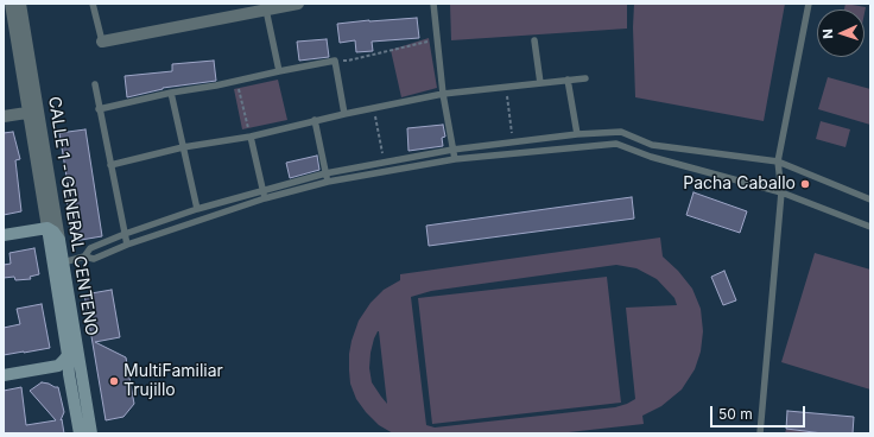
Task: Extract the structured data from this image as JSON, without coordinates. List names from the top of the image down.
{
  "streets": {
    "main road": ["CALLE 1 - GENERAL CENTENO"]
  },
  "places": ["Pacha Caballo", "MultiFamiliar Trujillo"],
  "scale_bar": "50 m",
  "north": "left"
}
